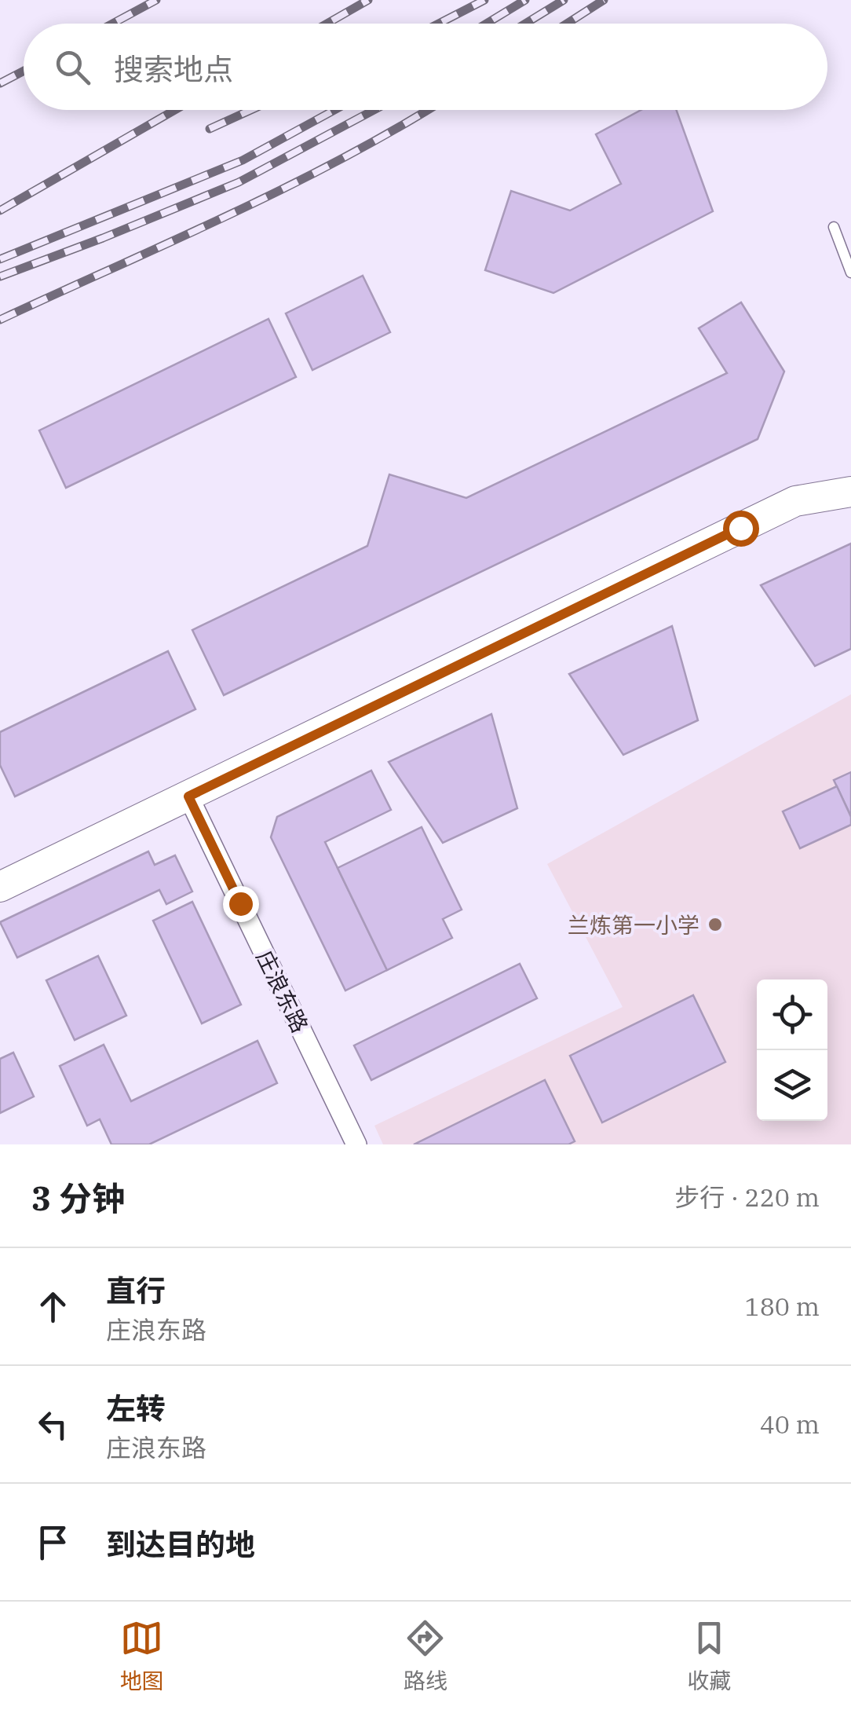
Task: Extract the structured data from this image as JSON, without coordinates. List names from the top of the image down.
{
  "streets": {
    "street": ["庄浪东路"]
  },
  "places": ["兰炼第一小学"],
  "page": {
    "search": "搜索地点",
    "heading": ["3 分钟", "步行 · 220 m"],
    "list": [
      ["直行", "庄浪东路", "180 m"],
      ["左转", "庄浪东路", "40 m"],
      "到达目的地"
    ],
    "nav": ["地图", "路线", "收藏"]
  }
}
